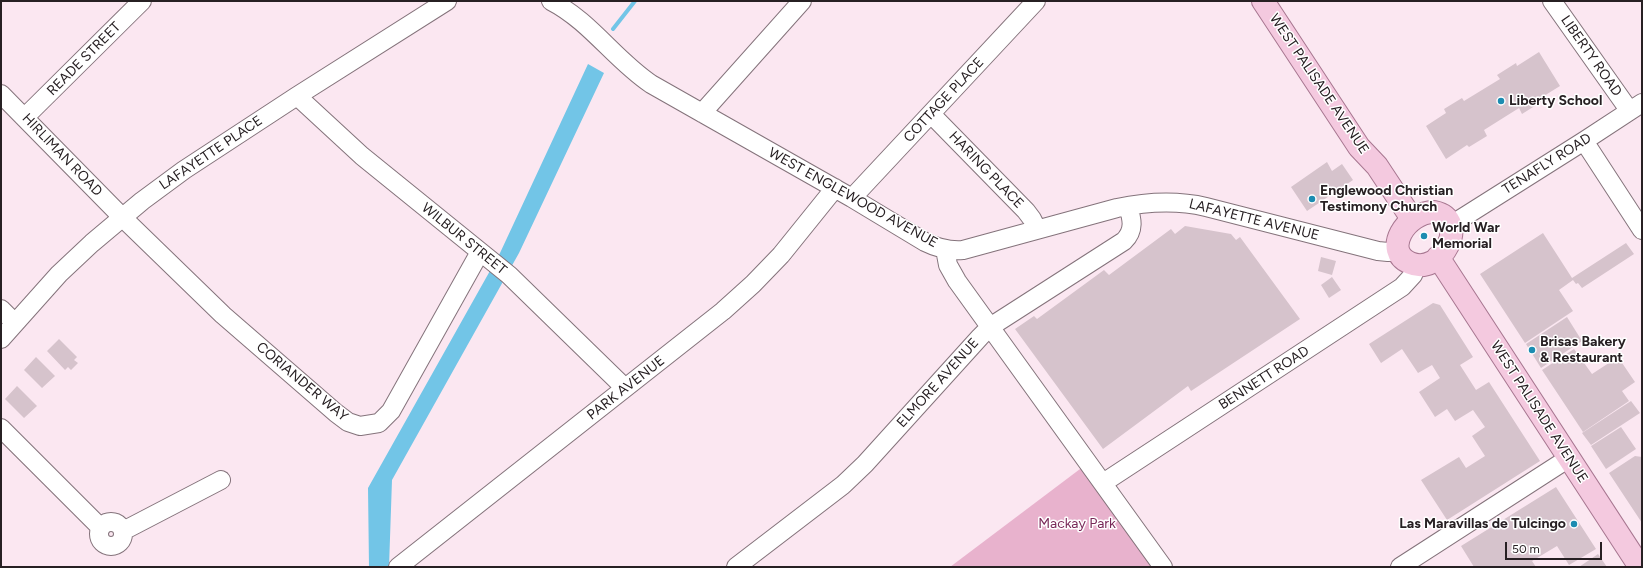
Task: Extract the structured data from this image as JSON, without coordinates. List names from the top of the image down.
{
  "streets": {
    "main road": ["WEST PALISADE AVENUE"],
    "street": [
      "LIBERTY ROAD",
      "READE STREET",
      "COTTAGE PLACE",
      "LAFAYETTE PLACE",
      "HIRLIMAN ROAD",
      "TENAFLY ROAD",
      "HARING PLACE",
      "WEST ENGLEWOOD AVENUE",
      "LAFAYETTE AVENUE",
      "WILBUR STREET",
      "BENNETT ROAD",
      "CORIANDER WAY",
      "ELMORE AVENUE",
      "PARK AVENUE"
    ]
  },
  "crossings": [
    ["LIBERTY ROAD", "TENAFLY ROAD"],
    ["READE STREET", "HIRLIMAN ROAD"],
    ["WEST PALISADE AVENUE", "TENAFLY ROAD"],
    ["WEST PALISADE AVENUE", "LAFAYETTE AVENUE"],
    ["WEST PALISADE AVENUE", "BENNETT ROAD"],
    ["COTTAGE PLACE", "HARING PLACE"],
    ["COTTAGE PLACE", "WEST ENGLEWOOD AVENUE"],
    ["LAFAYETTE PLACE", "HIRLIMAN ROAD"],
    ["LAFAYETTE PLACE", "WILBUR STREET"],
    ["LAFAYETTE PLACE", "CORIANDER WAY"],
    ["HIRLIMAN ROAD", "CORIANDER WAY"],
    ["TENAFLY ROAD", "LAFAYETTE AVENUE"],
    ["TENAFLY ROAD", "BENNETT ROAD"],
    ["HARING PLACE", "LAFAYETTE AVENUE"],
    ["WEST ENGLEWOOD AVENUE", "LAFAYETTE AVENUE"],
    ["WEST ENGLEWOOD AVENUE", "BENNETT ROAD"],
    ["WEST ENGLEWOOD AVENUE", "ELMORE AVENUE"],
    ["WEST ENGLEWOOD AVENUE", "PARK AVENUE"],
    ["LAFAYETTE AVENUE", "BENNETT ROAD"],
    ["LAFAYETTE AVENUE", "ELMORE AVENUE"],
    ["WILBUR STREET", "CORIANDER WAY"],
    ["WILBUR STREET", "PARK AVENUE"]
  ],
  "parks": ["Mackay Park"],
  "places": [
    "Liberty School",
    "Englewood Christian Testimony Church",
    "World War Memorial",
    "Brisas Bakery & Restaurant",
    "Las Maravillas de Tulcingo"
  ],
  "scale_bar": "50 m"
}
